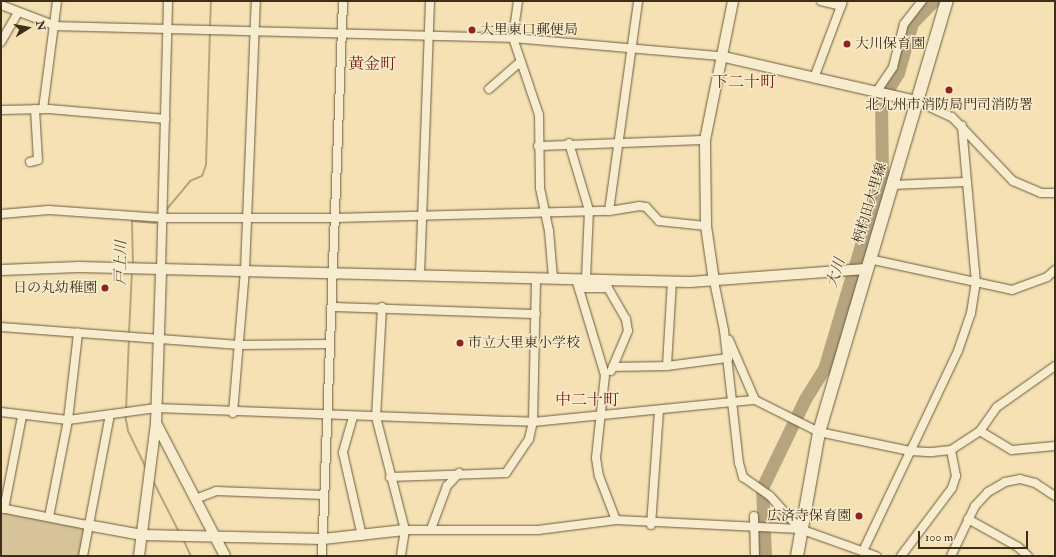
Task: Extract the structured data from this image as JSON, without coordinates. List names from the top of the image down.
{
  "streets": {
    "main road": ["柄杓田大里線"]
  },
  "districts": ["黄金町", "下二十町", "中二十町"],
  "water": ["戸上川", "大川"],
  "places": [
    "大里東口郵便局",
    "大川保育園",
    "北九州市消防局門司消防署",
    "日の丸幼稚園",
    "市立大里東小学校",
    "広済寺保育園"
  ],
  "scale_bar": "100 m",
  "north": "right"
}
